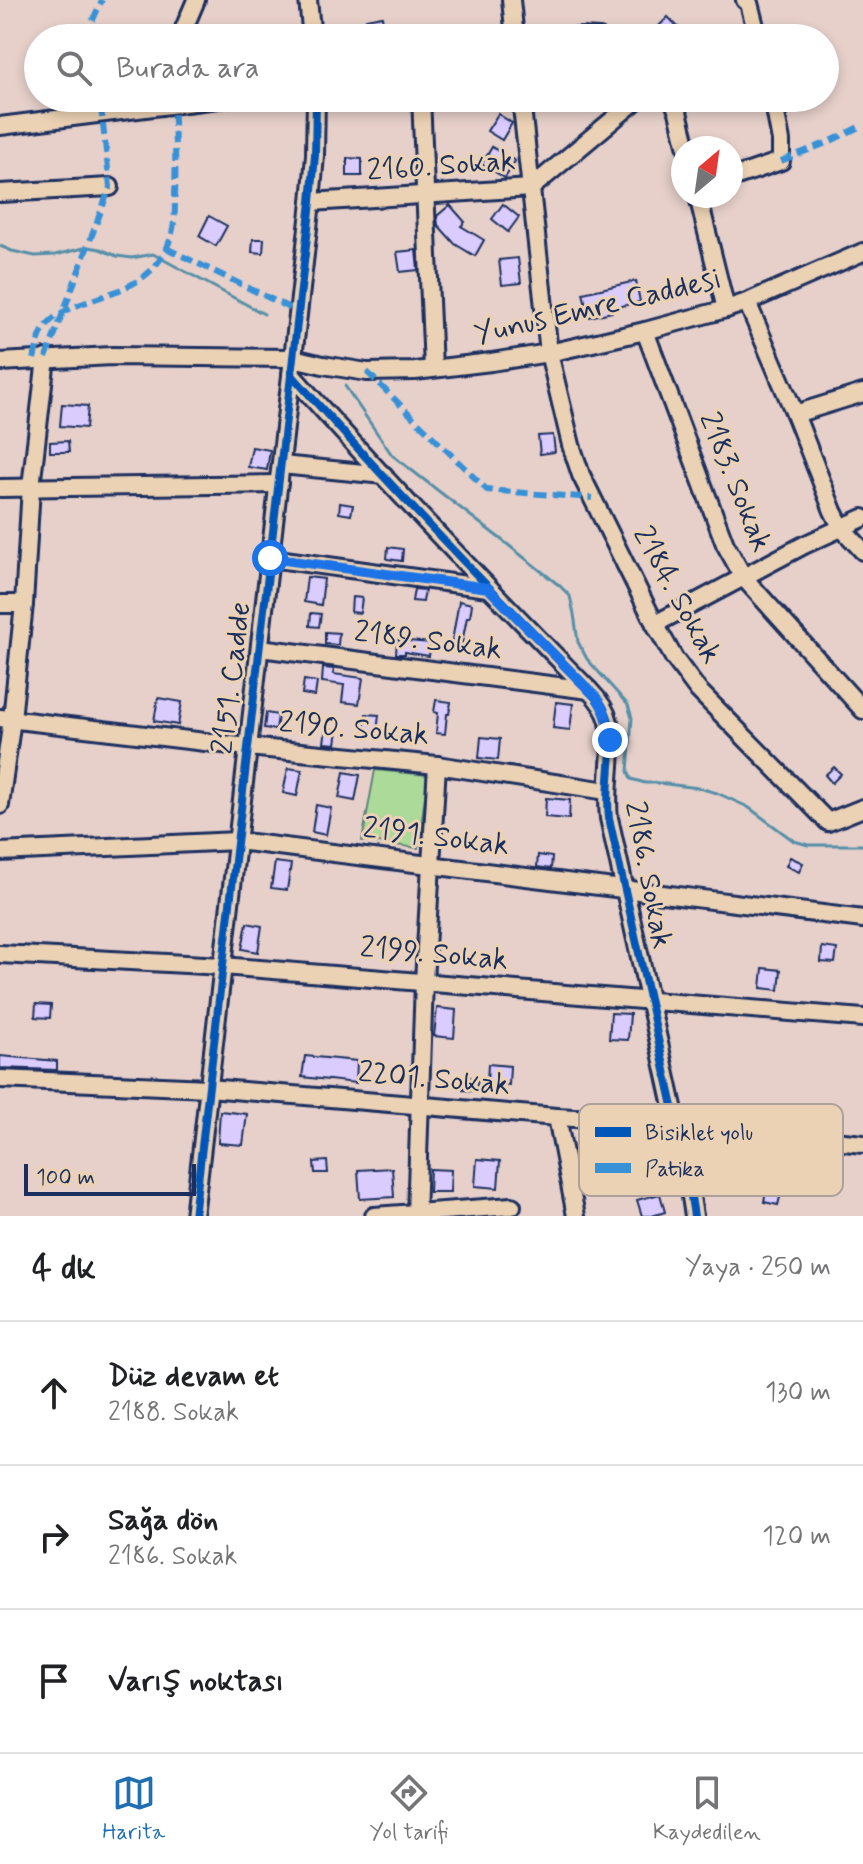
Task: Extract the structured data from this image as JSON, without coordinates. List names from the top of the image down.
{
  "streets": {
    "street": [
      "2160. Sokak",
      "Yunus Emre Caddesi",
      "2183. Sokak",
      "2184. Sokak",
      "2189. Sokak",
      "2151. Cadde",
      "2190. Sokak",
      "2191. Sokak",
      "2186. Sokak",
      "2199. Sokak",
      "2201. Sokak"
    ]
  },
  "crossings": [
    ["2160. Sokak", "2184. Sokak"],
    ["2160. Sokak", "2151. Cadde"],
    ["Yunus Emre Caddesi", "2183. Sokak"],
    ["Yunus Emre Caddesi", "2184. Sokak"],
    ["Yunus Emre Caddesi", "2151. Cadde"],
    ["Yunus Emre Caddesi", "2186. Sokak"],
    ["2189. Sokak", "2151. Cadde"],
    ["2189. Sokak", "2186. Sokak"],
    ["2151. Cadde", "2190. Sokak"],
    ["2151. Cadde", "2191. Sokak"],
    ["2151. Cadde", "2186. Sokak"],
    ["2151. Cadde", "2199. Sokak"],
    ["2151. Cadde", "2201. Sokak"],
    ["2190. Sokak", "2186. Sokak"],
    ["2191. Sokak", "2186. Sokak"],
    ["2186. Sokak", "2199. Sokak"]
  ],
  "legend": ["Bisiklet yolu", "Patika"],
  "scale_bar": "100 m",
  "north": "top right",
  "page": {
    "search": "Burada ara",
    "scale": "100 m",
    "heading": ["4 dk", "Yaya · 250 m"],
    "list": [
      ["Düz devam et", "2188. Sokak", "130 m"],
      ["Sağa dön", "2186. Sokak", "120 m"],
      "Varış noktası"
    ],
    "nav": ["Harita", "Yol tarifi", "Kaydedilen"]
  }
}
